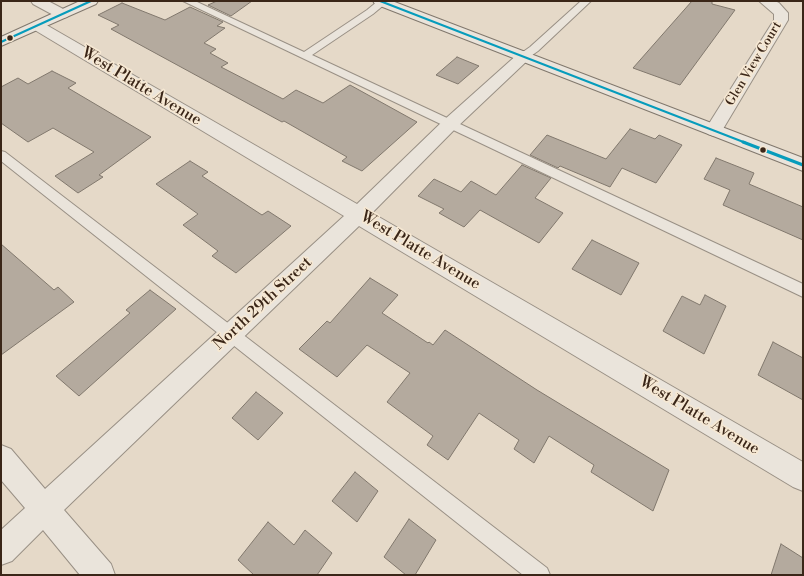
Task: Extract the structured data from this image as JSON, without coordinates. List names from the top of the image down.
{
  "streets": {
    "street": ["Glen View Court", "West Platte Avenue", "North 29th Street"]
  },
  "crossings": [
    ["West Platte Avenue", "North 29th Street"]
  ]
}
